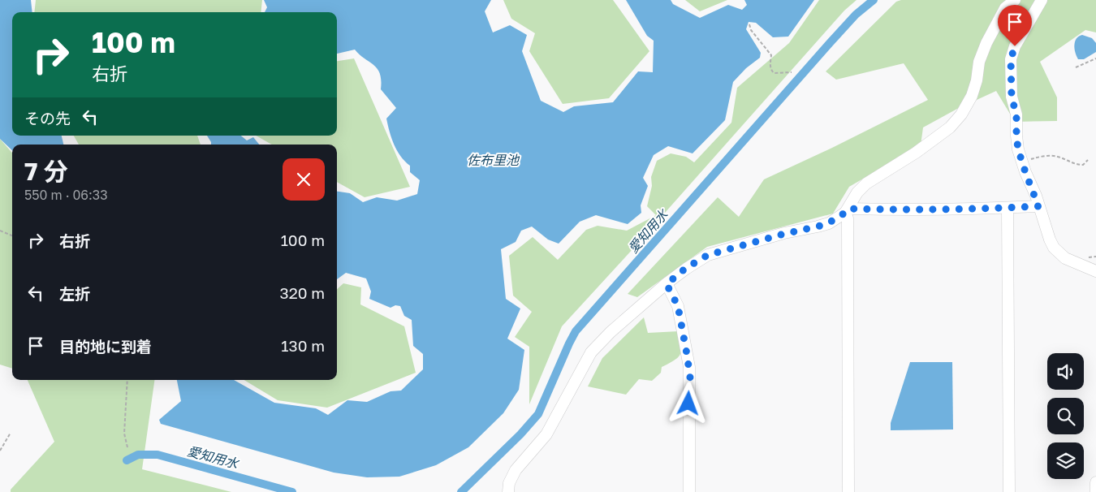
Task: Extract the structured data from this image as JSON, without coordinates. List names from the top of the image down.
{
  "water": ["佐布里池", "愛知用水"],
  "page": {
    "turn": ["100 m", "右折"],
    "then": "その先",
    "heading": ["7 分", "550 m · 06:33"],
    "list": [
      {
        "name": "右折",
        "value": "100 m"
      },
      {
        "name": "左折",
        "value": "320 m"
      },
      {
        "name": "目的地に到着",
        "value": "130 m"
      }
    ]
  }
}
